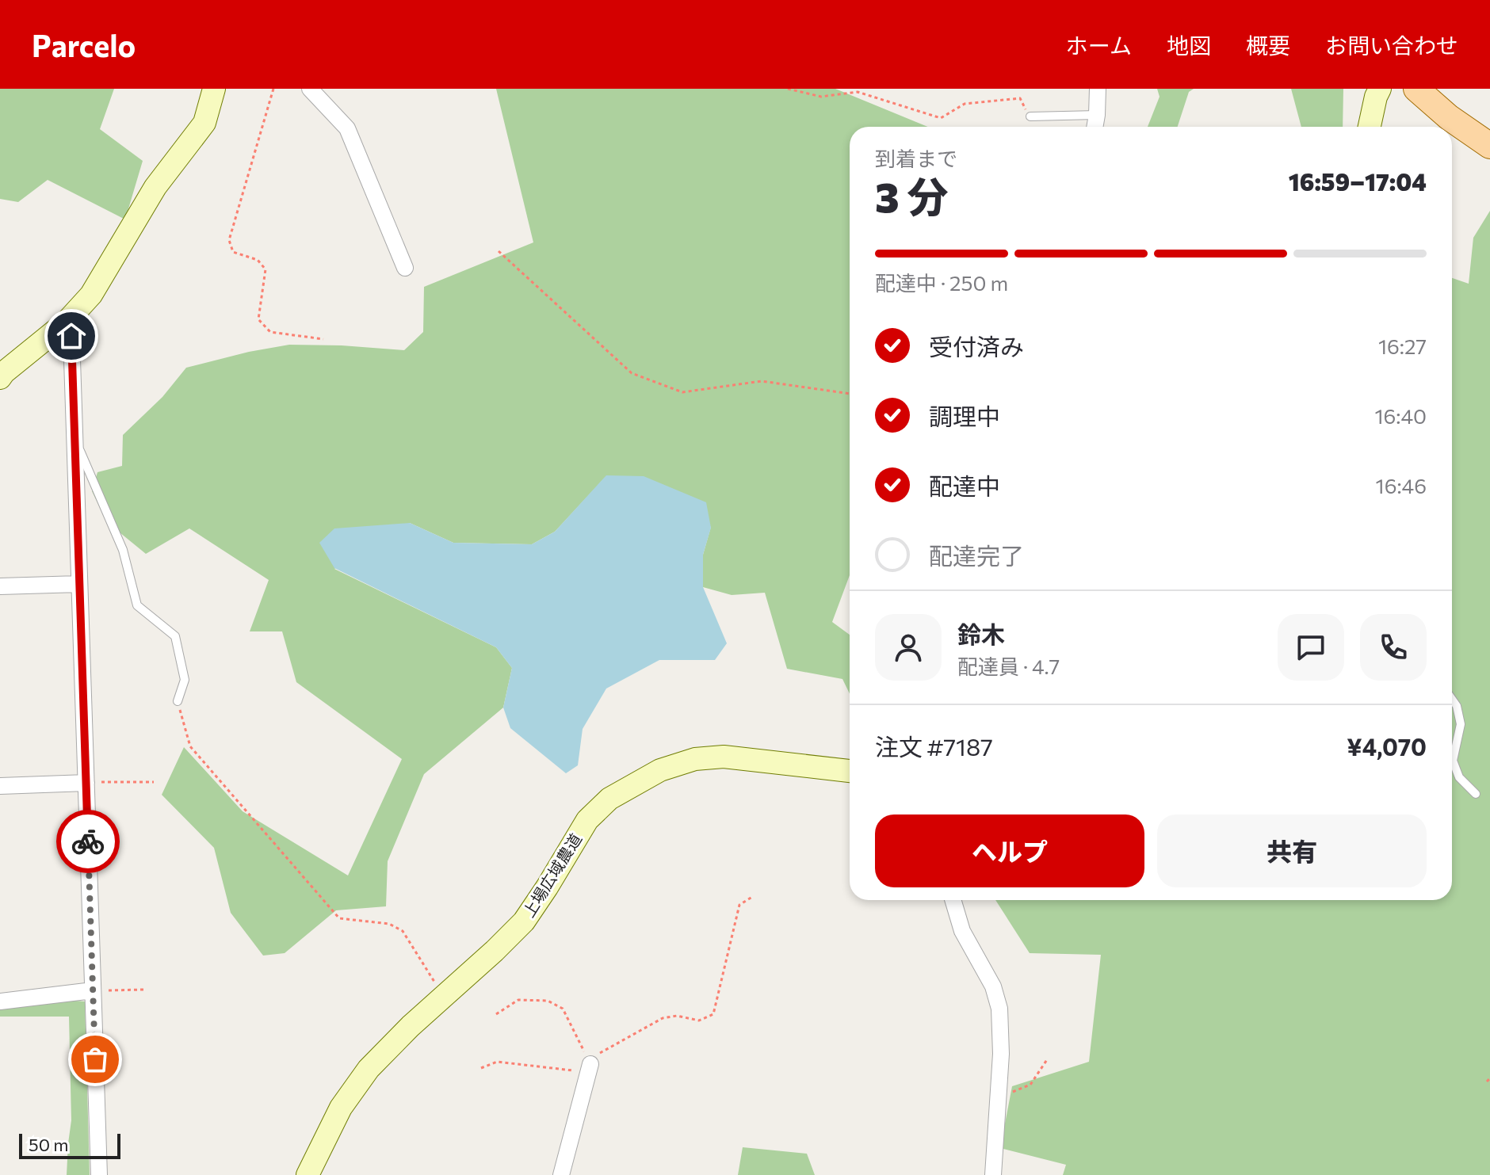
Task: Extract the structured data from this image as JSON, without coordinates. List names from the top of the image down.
{
  "streets": {
    "street": ["上場広域農道"]
  },
  "scale_bar": "50 m",
  "page": {
    "header": "Parcelo",
    "nav": [
      "ホーム",
      "地図",
      "概要",
      "お問い合わせ"
    ],
    "heading": ["3 分", "到着まで", "16:59–17:04"],
    "panel": [
      "鈴木",
      "配達員 · 4.7",
      "注文 #7187",
      "¥4,070"
    ],
    "bar": "配達中 · 250 m",
    "list": [
      ["受付済み", "16:27"],
      ["調理中", "16:40"],
      ["配達中", "16:46"],
      "配達完了"
    ],
    "buttons": ["ヘルプ", "共有"],
    "scale": "50 m"
  }
}
